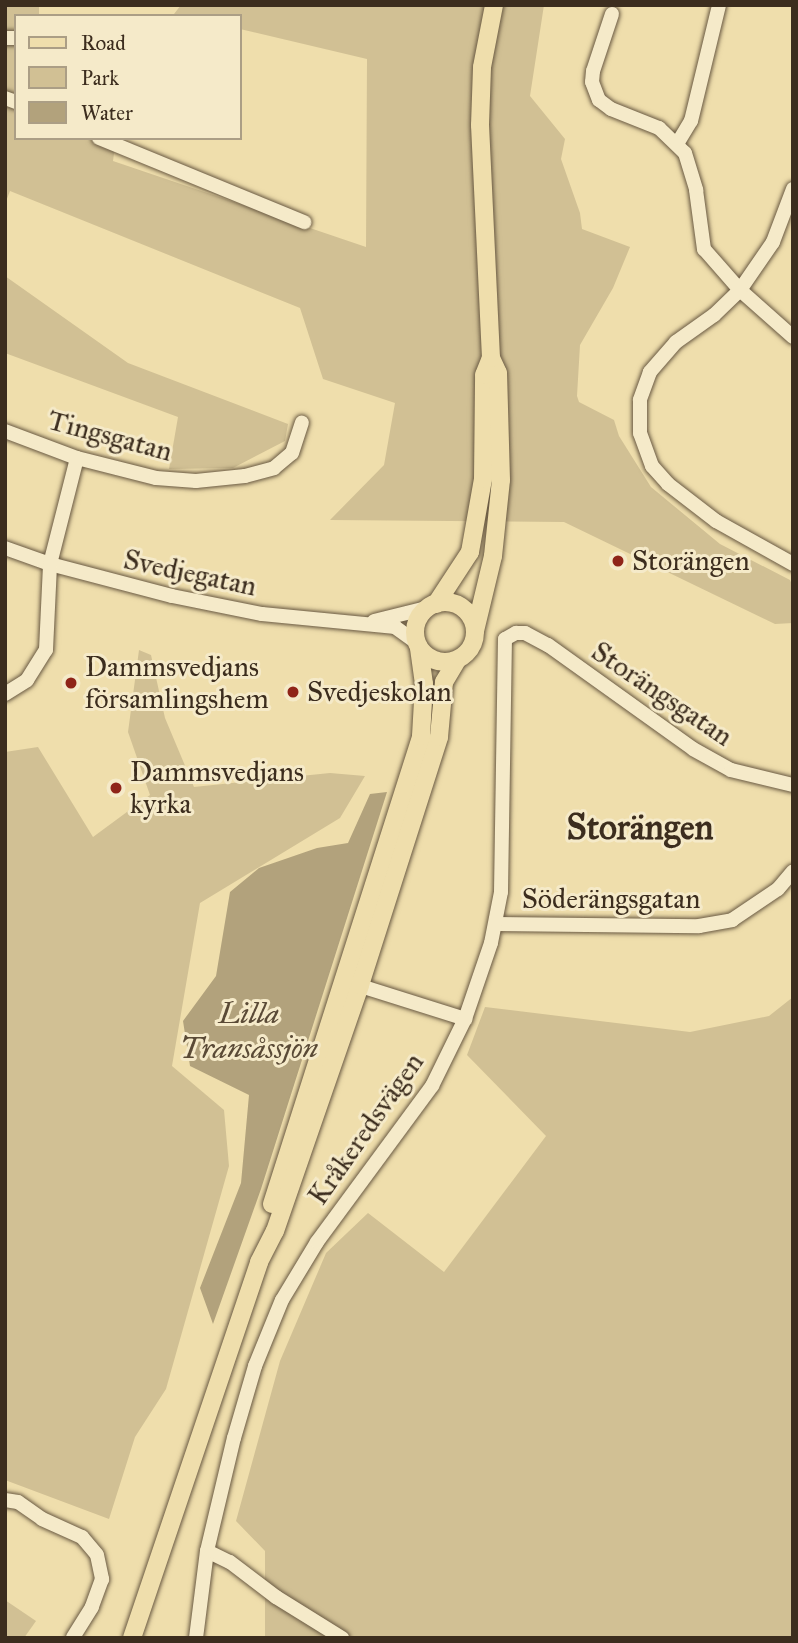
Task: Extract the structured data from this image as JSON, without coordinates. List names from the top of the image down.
{
  "streets": {
    "street": [
      "Tingsgatan",
      "Svedjegatan",
      "Storängsgatan",
      "Söderängsgatan",
      "Kråkeredsvägen"
    ]
  },
  "crossings": [
    ["Storängsgatan", "Kråkeredsvägen"],
    ["Söderängsgatan", "Kråkeredsvägen"]
  ],
  "districts": ["Storängen"],
  "water": ["Lilla Transåssjön"],
  "places": [
    "Storängen",
    "Dammsvedjans församlingshem",
    "Svedjeskolan",
    "Dammsvedjans kyrka"
  ],
  "legend": ["Road", "Park", "Water"]
}
